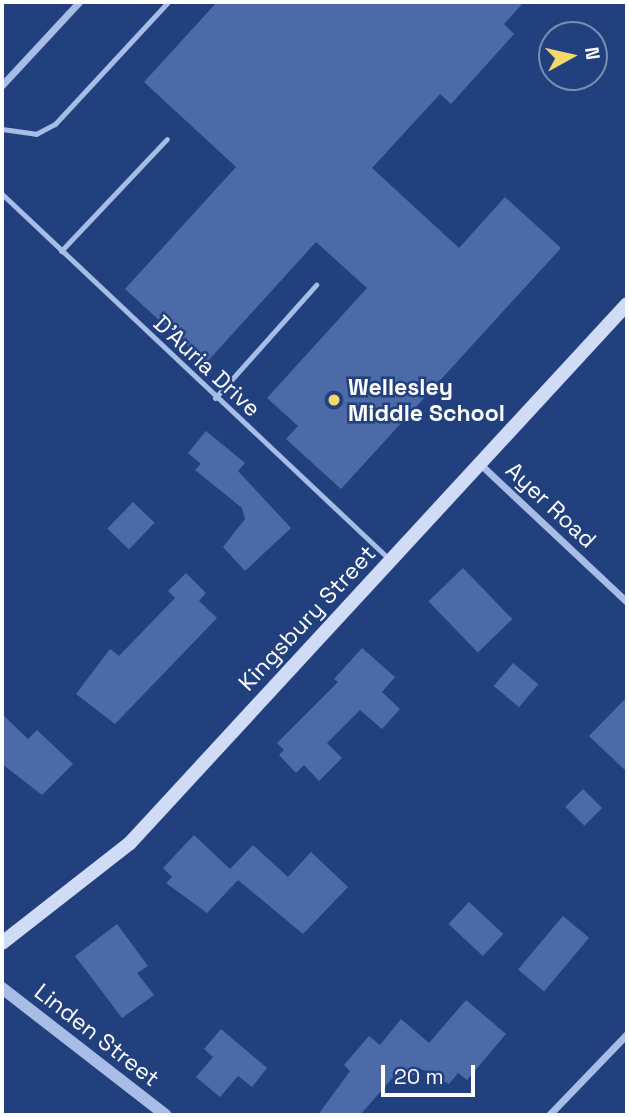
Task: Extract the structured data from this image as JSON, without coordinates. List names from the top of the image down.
{
  "streets": {
    "main road": ["Kingsbury Street"],
    "street": ["Ayer Road", "Linden Street"],
    "lane": ["D'Auria Drive"]
  },
  "crossings": [
    ["D'Auria Drive", "Kingsbury Street"],
    ["Ayer Road", "Kingsbury Street"]
  ],
  "places": ["Wellesley Middle School"],
  "scale_bar": "20 m",
  "north": "right"
}
